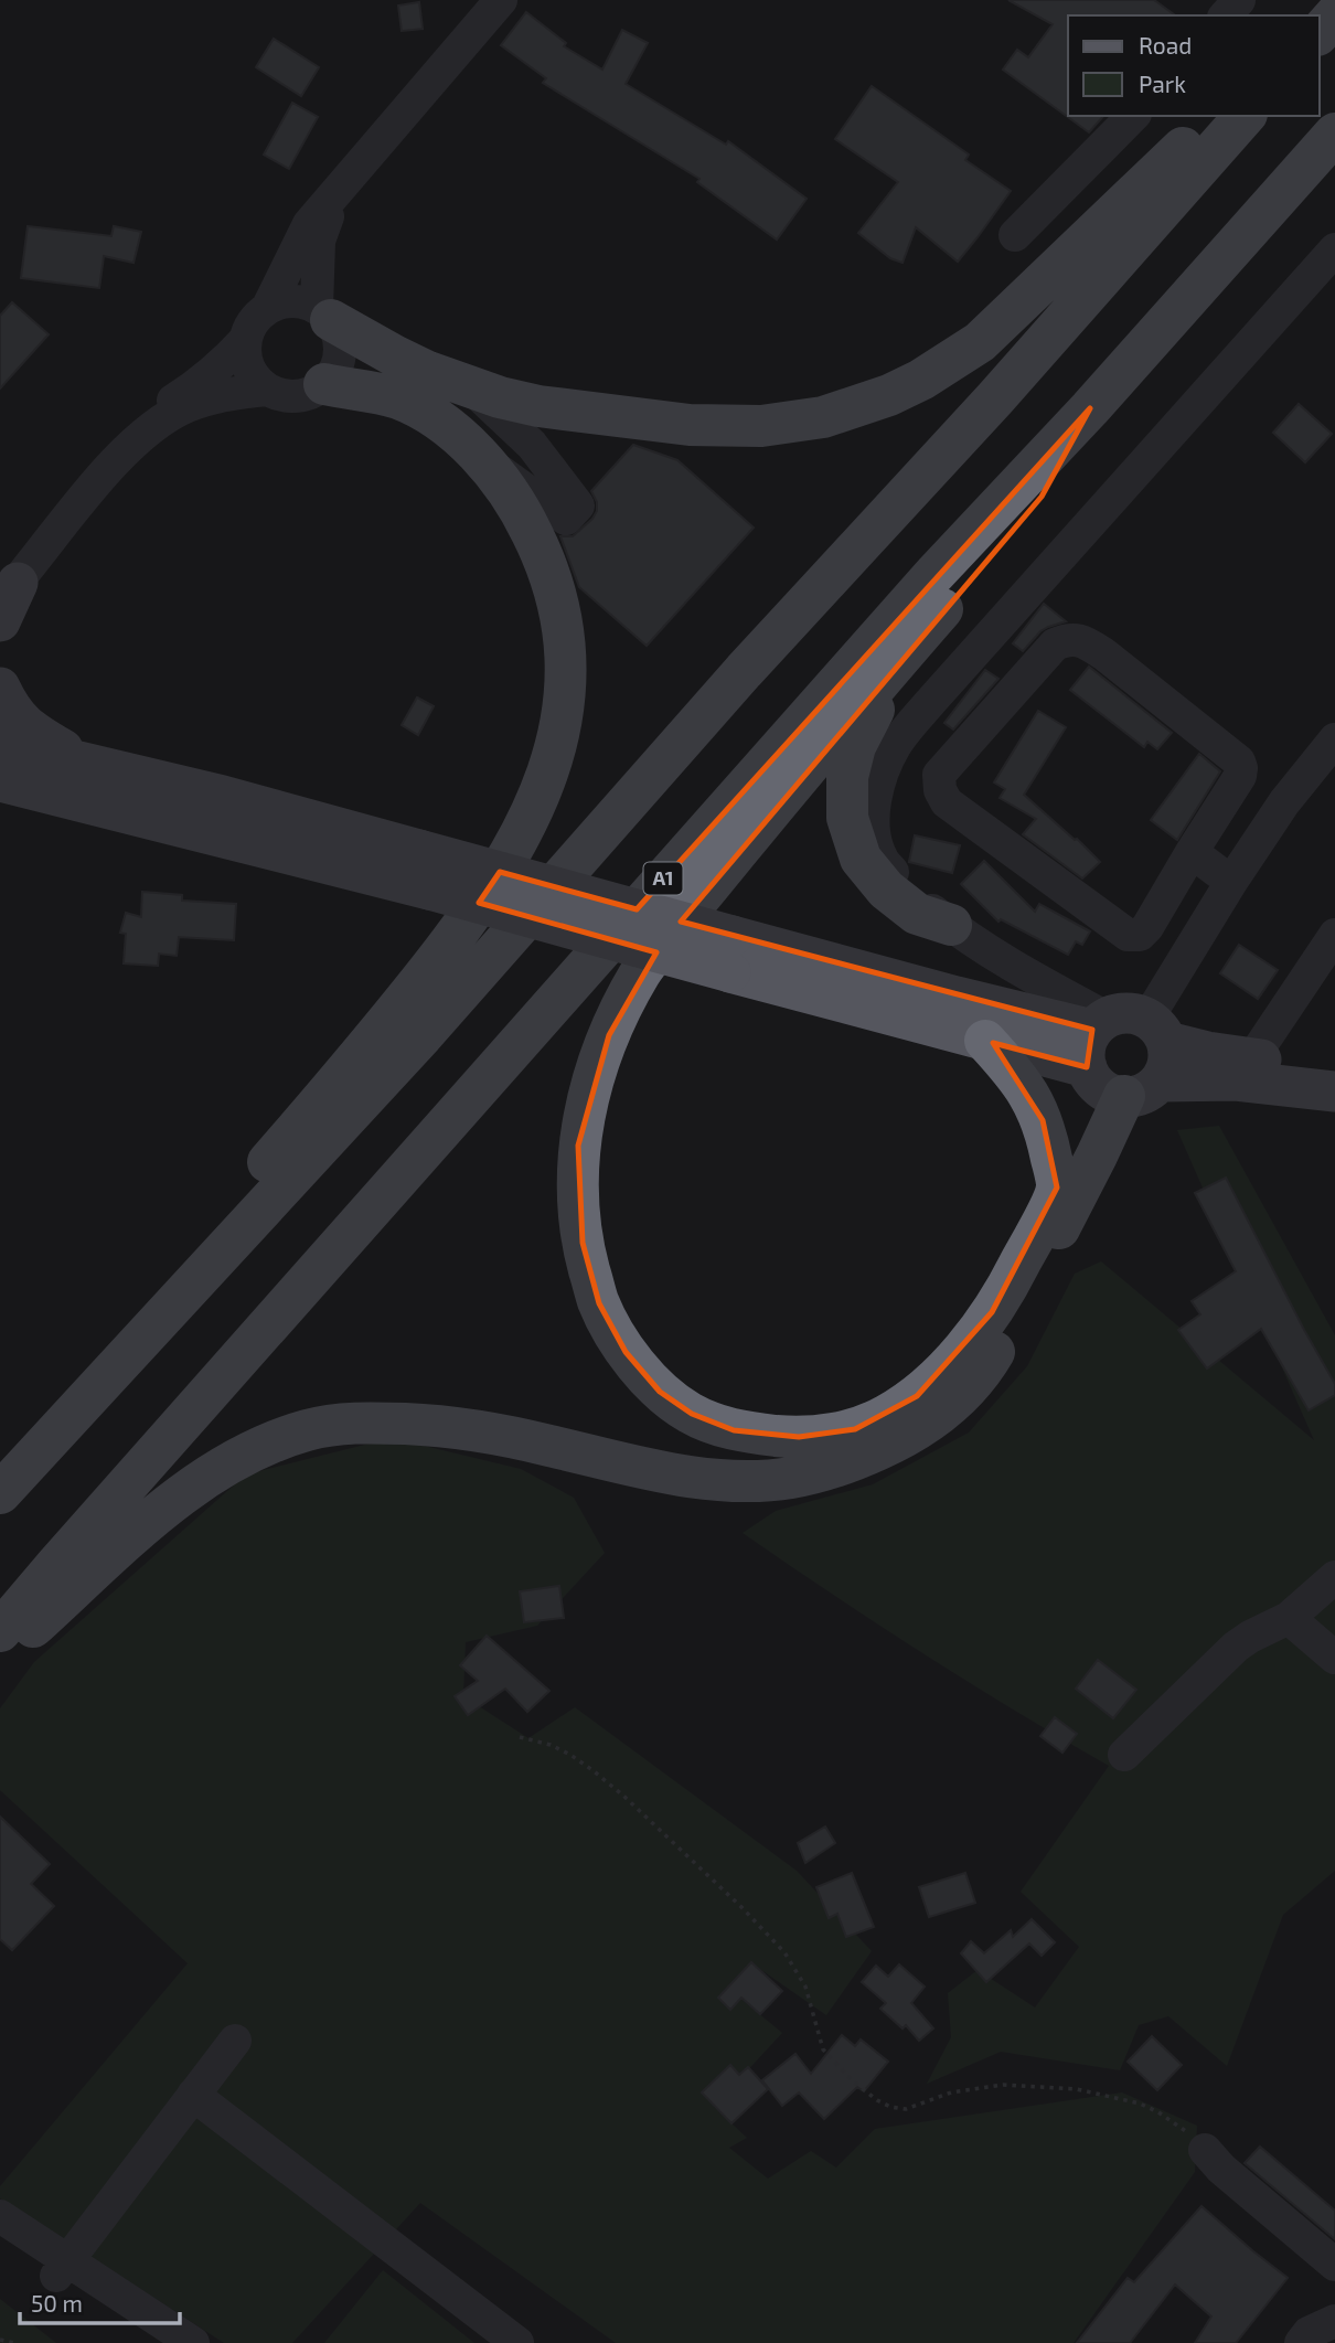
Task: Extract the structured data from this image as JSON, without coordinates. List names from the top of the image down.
{
  "streets": {
    "highway": ["A1"]
  },
  "legend": ["Road", "Park"],
  "scale_bar": "50 m"
}
